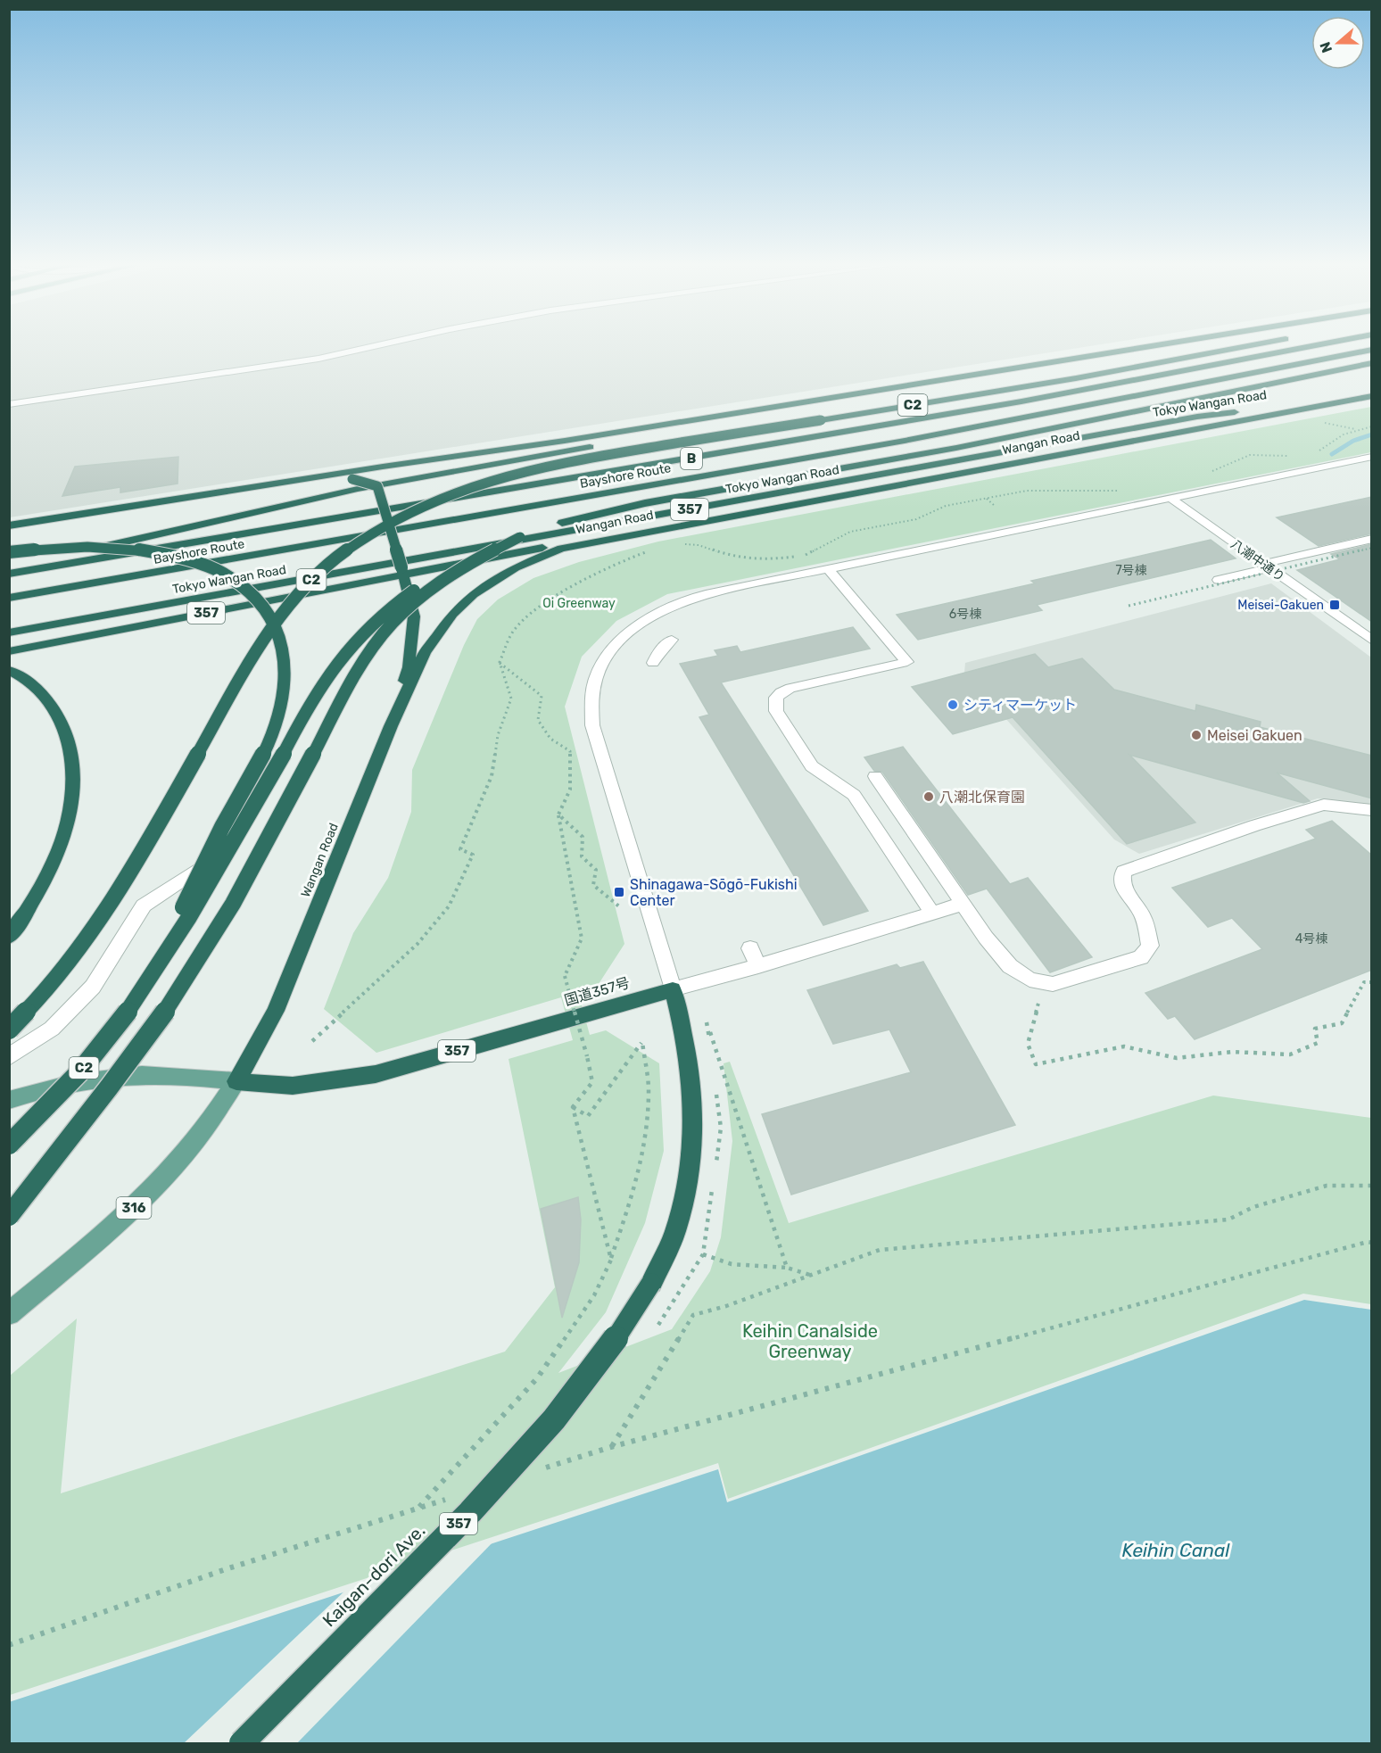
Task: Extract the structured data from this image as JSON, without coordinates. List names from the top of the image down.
{
  "streets": {
    "highway": [
      "Tokyo Wangan Road",
      "C2",
      "Wangan Road",
      "B",
      "Bayshore Route",
      "357",
      "国道357号",
      "Kaigan-dori Ave."
    ],
    "main road": ["316"],
    "street": ["八潮中通り"]
  },
  "crossings": [
    ["Tokyo Wangan Road", "Wangan Road"],
    ["Wangan Road", "357"],
    ["Wangan Road", "国道357号"],
    ["Wangan Road", "316"],
    ["国道357号", "316"],
    ["国道357号", "Kaigan-dori Ave."]
  ],
  "water": ["Keihin Canal"],
  "parks": ["Oi Greenway", "Keihin Canalside Greenway"],
  "places": {
    "transit": ["Meisei-Gakuen", "Shinagawa-Sōgō-Fukishi Center"],
    "other": ["シティマーケット", "Meisei Gakuen", "八潮北保育園"]
  },
  "house_numbers": ["7号棟", "6号棟", "4号棟"],
  "north": "left"
}
